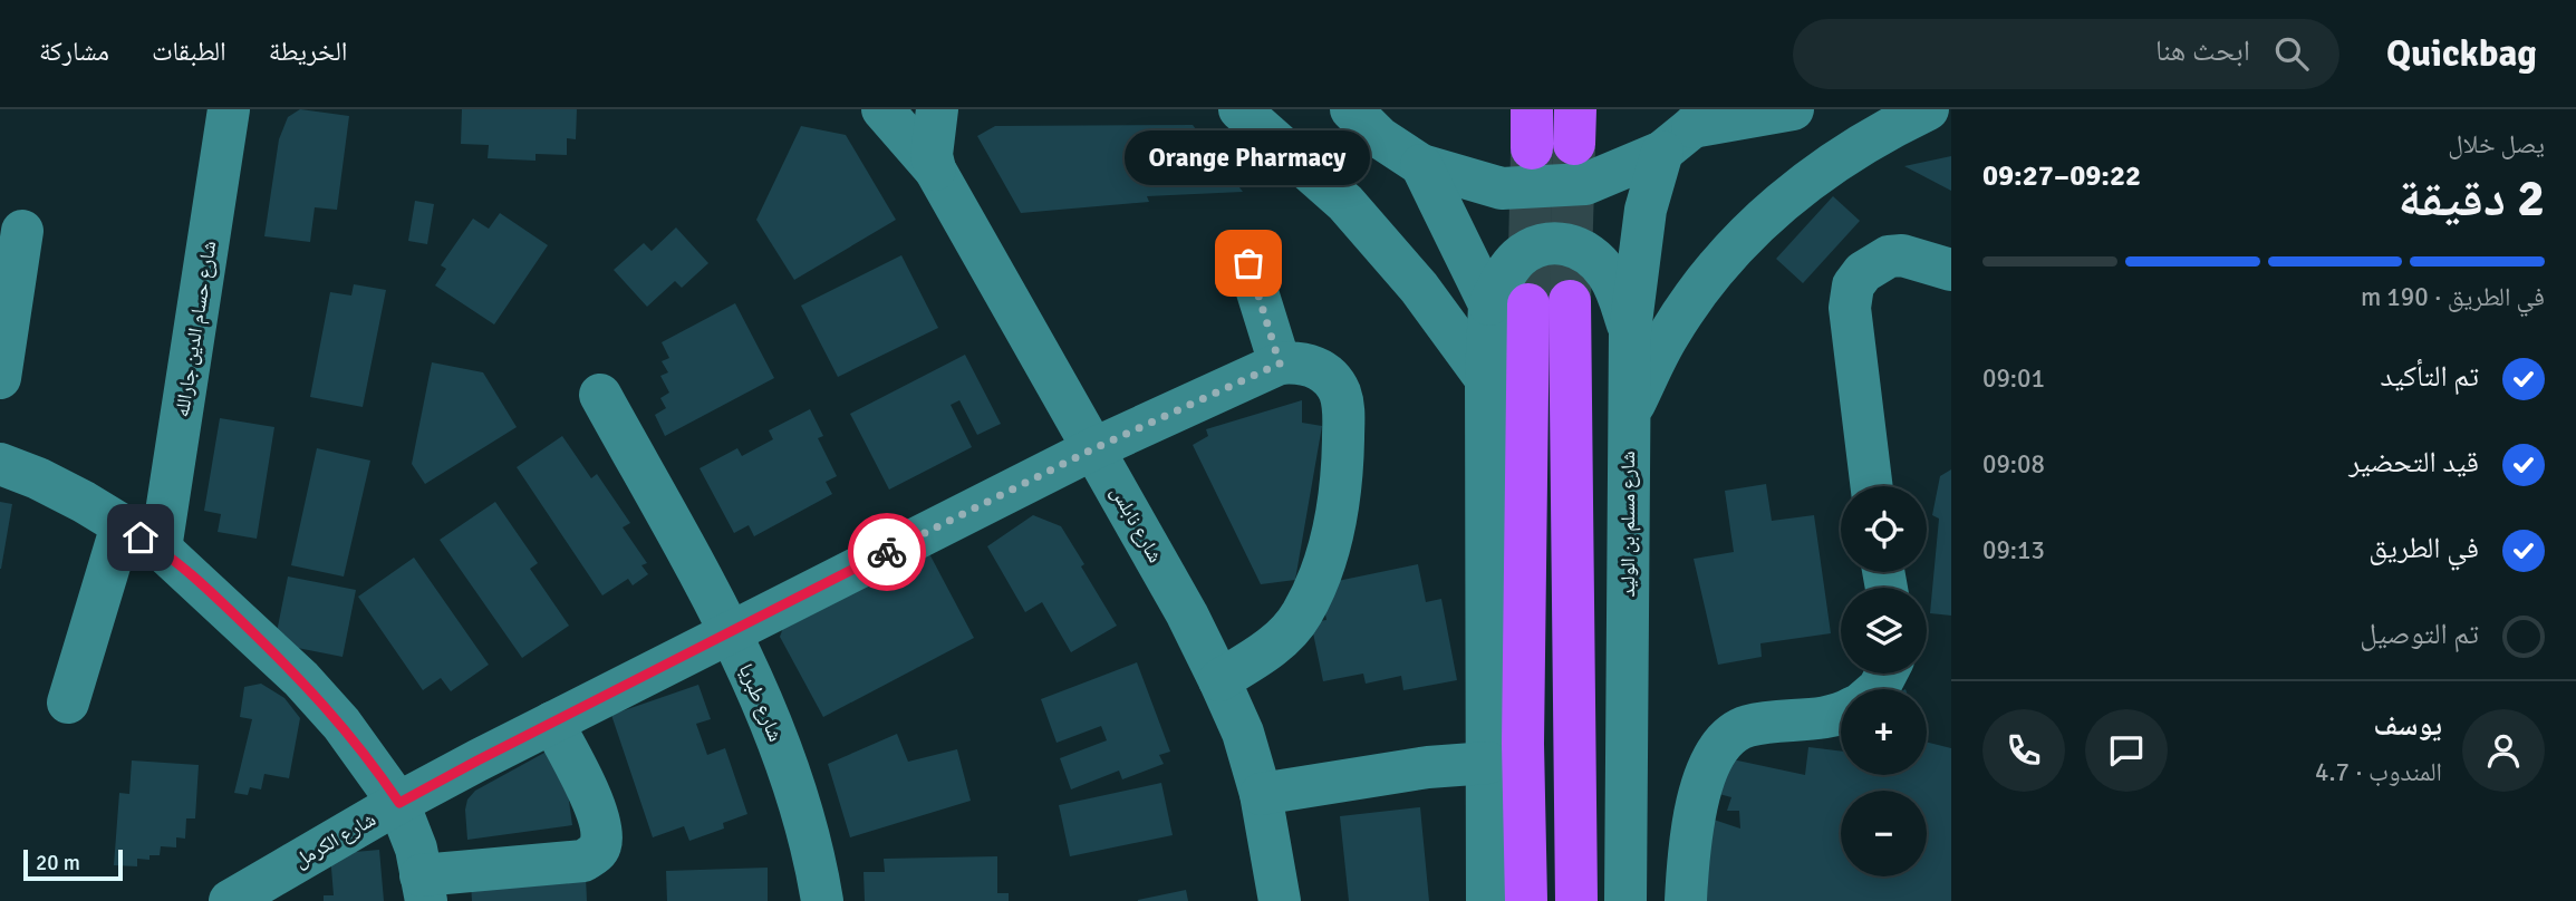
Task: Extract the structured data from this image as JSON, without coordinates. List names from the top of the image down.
{
  "streets": {
    "street": [
      "شارع حسام الدين جارالله",
      "شارع نابلس",
      "شارع مسلم بن الوليد",
      "شارع طبريا",
      "شارع الكرمل"
    ]
  },
  "crossings": [
    ["شارع نابلس", "شارع الكرمل"],
    ["شارع طبريا", "شارع الكرمل"]
  ],
  "places": ["Orange Pharmacy"],
  "scale_bar": "20 m",
  "page": {
    "header": "Quickbag",
    "search": "ابحث هنا",
    "nav": ["الخريطة", "الطبقات", "مشاركة"],
    "heading": ["2 دقيقة", "يصل خلال", "09:22–09:27"],
    "panel": ["يوسف", "المندوب · 4.7"],
    "bubble": "Orange Pharmacy",
    "bar": "في الطريق · 190 m",
    "list": [
      ["تم التأكيد", "09:01"],
      ["قيد التحضير", "09:08"],
      ["في الطريق", "09:13"],
      "تم التوصيل"
    ],
    "map_buttons": ["+", "−"],
    "scale": "20 m"
  }
}
